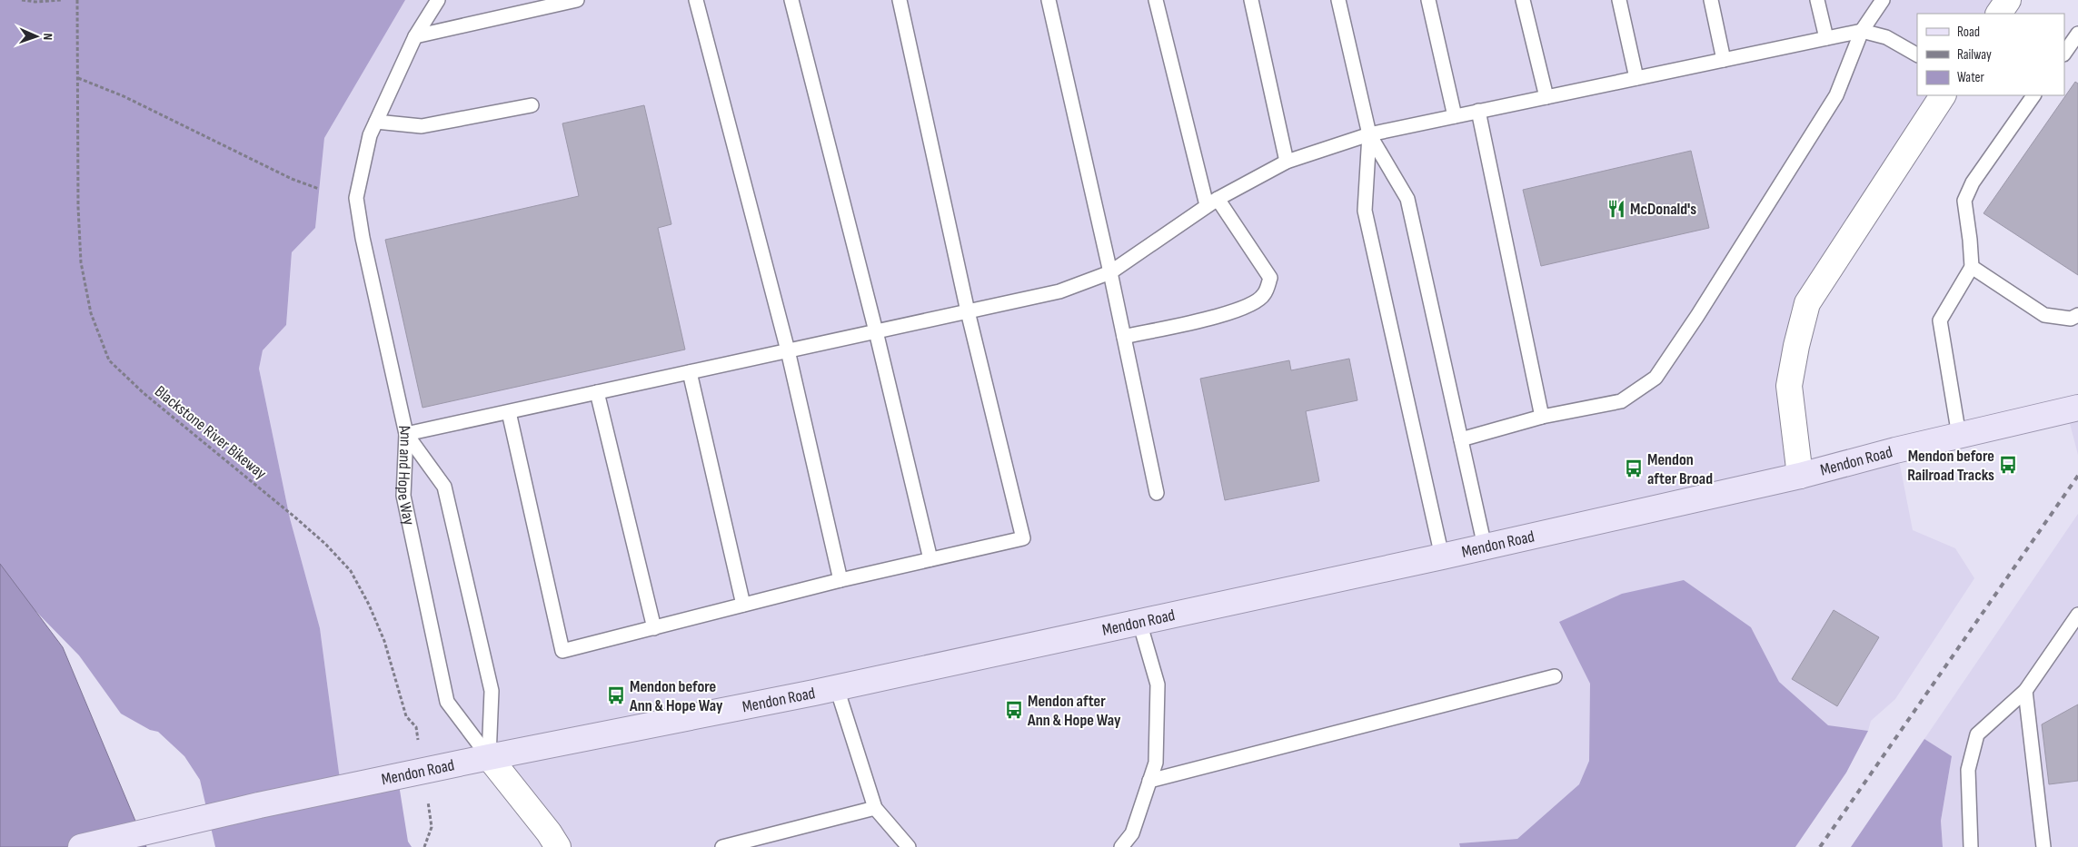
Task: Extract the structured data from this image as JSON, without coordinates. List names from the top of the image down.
{
  "streets": {
    "main road": ["Mendon Road"],
    "street": ["Ann and Hope Way"],
    "path": ["Blackstone River Bikeway"]
  },
  "crossings": [
    ["Blackstone River Bikeway", "Mendon Road"],
    ["Mendon Road", "Ann and Hope Way"]
  ],
  "places": {
    "restaurant": ["McDonald's"],
    "bus stop": [
      "Mendon before Railroad Tracks",
      "Mendon after Broad",
      "Mendon before Ann & Hope Way",
      "Mendon after Ann & Hope Way"
    ]
  },
  "legend": ["Road", "Railway", "Water"],
  "north": "right"
}
